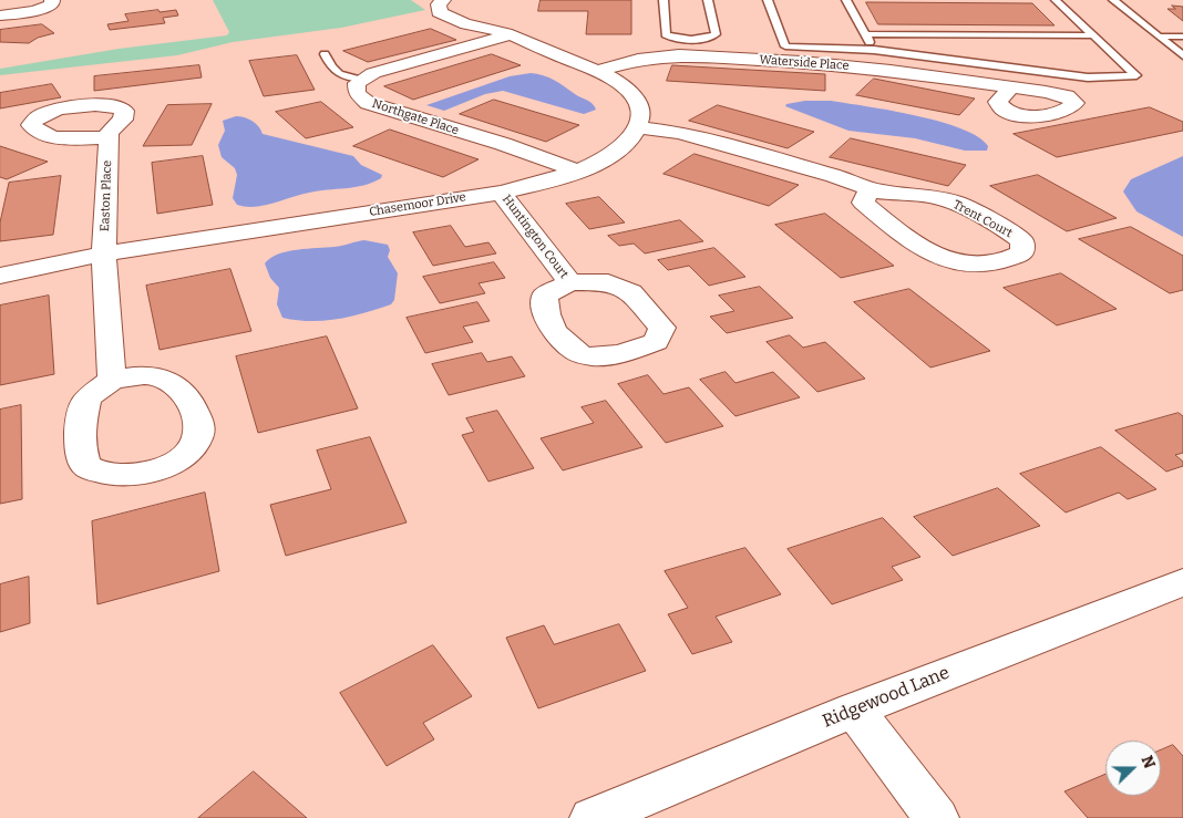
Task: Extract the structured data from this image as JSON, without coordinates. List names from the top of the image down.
{
  "streets": {
    "street": [
      "Waterside Place",
      "Northgate Place",
      "Easton Place",
      "Chasemoor Drive",
      "Trent Court",
      "Huntington Court",
      "Ridgewood Lane"
    ]
  },
  "crossings": [
    ["Northgate Place", "Chasemoor Drive"],
    ["Easton Place", "Chasemoor Drive"],
    ["Chasemoor Drive", "Trent Court"],
    ["Chasemoor Drive", "Huntington Court"]
  ],
  "north": "right"
}
